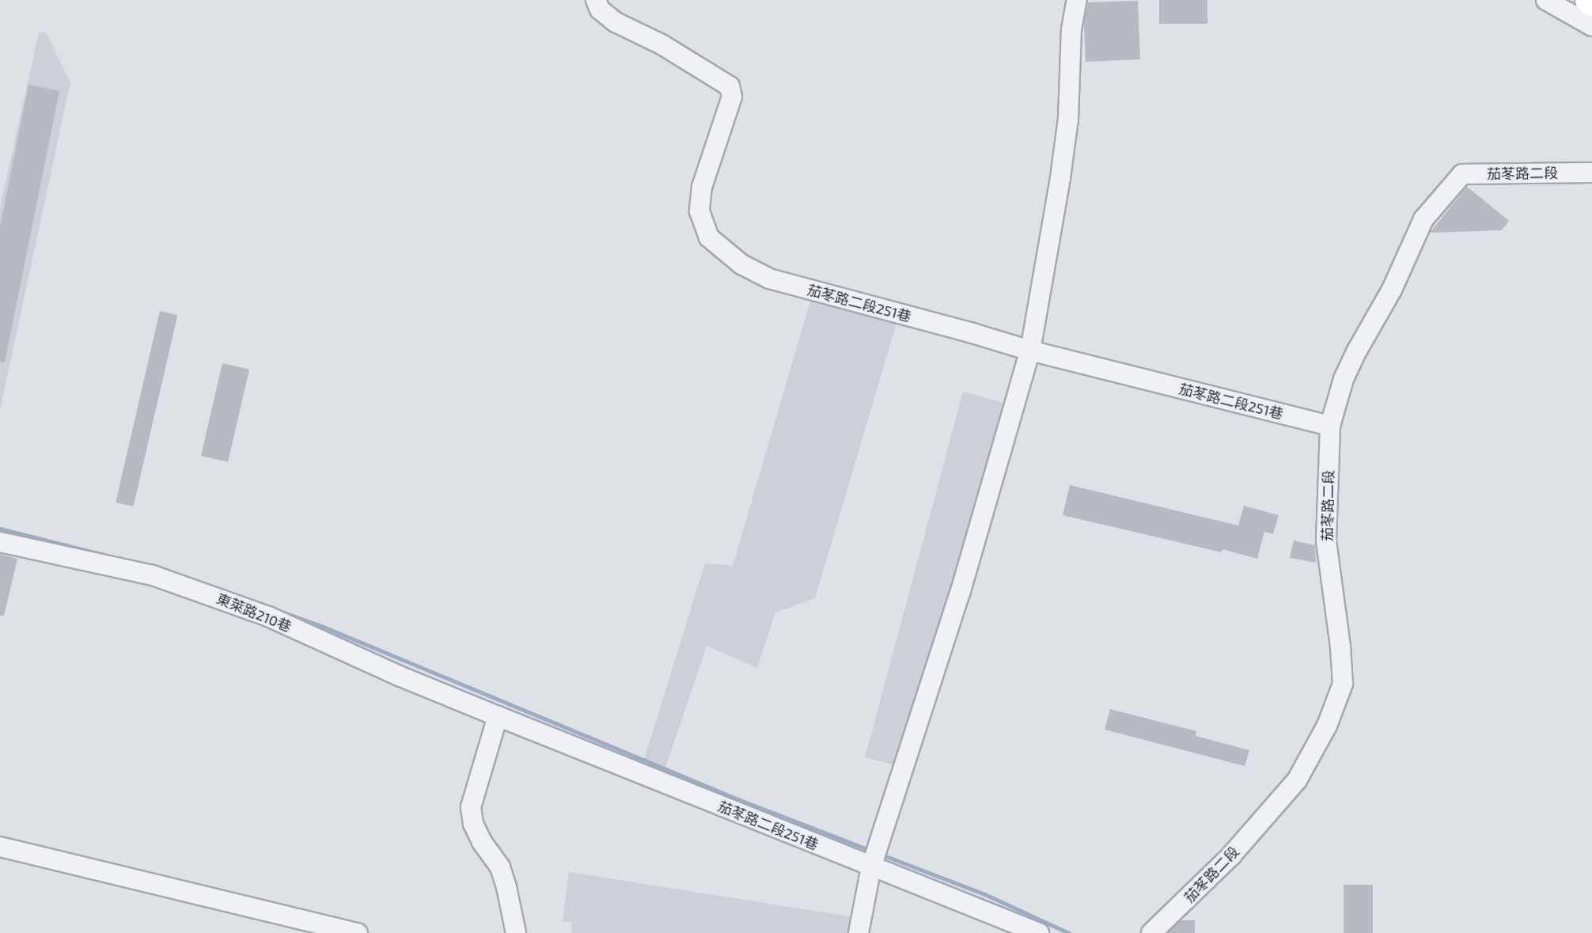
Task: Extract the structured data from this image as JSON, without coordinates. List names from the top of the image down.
{
  "streets": {
    "street": ["茄苳路二段", "茄苳路二段251巷", "東萊路210巷"]
  },
  "crossings": [
    ["茄苳路二段", "茄苳路二段251巷"],
    ["茄苳路二段251巷", "東萊路210巷"]
  ]
}
